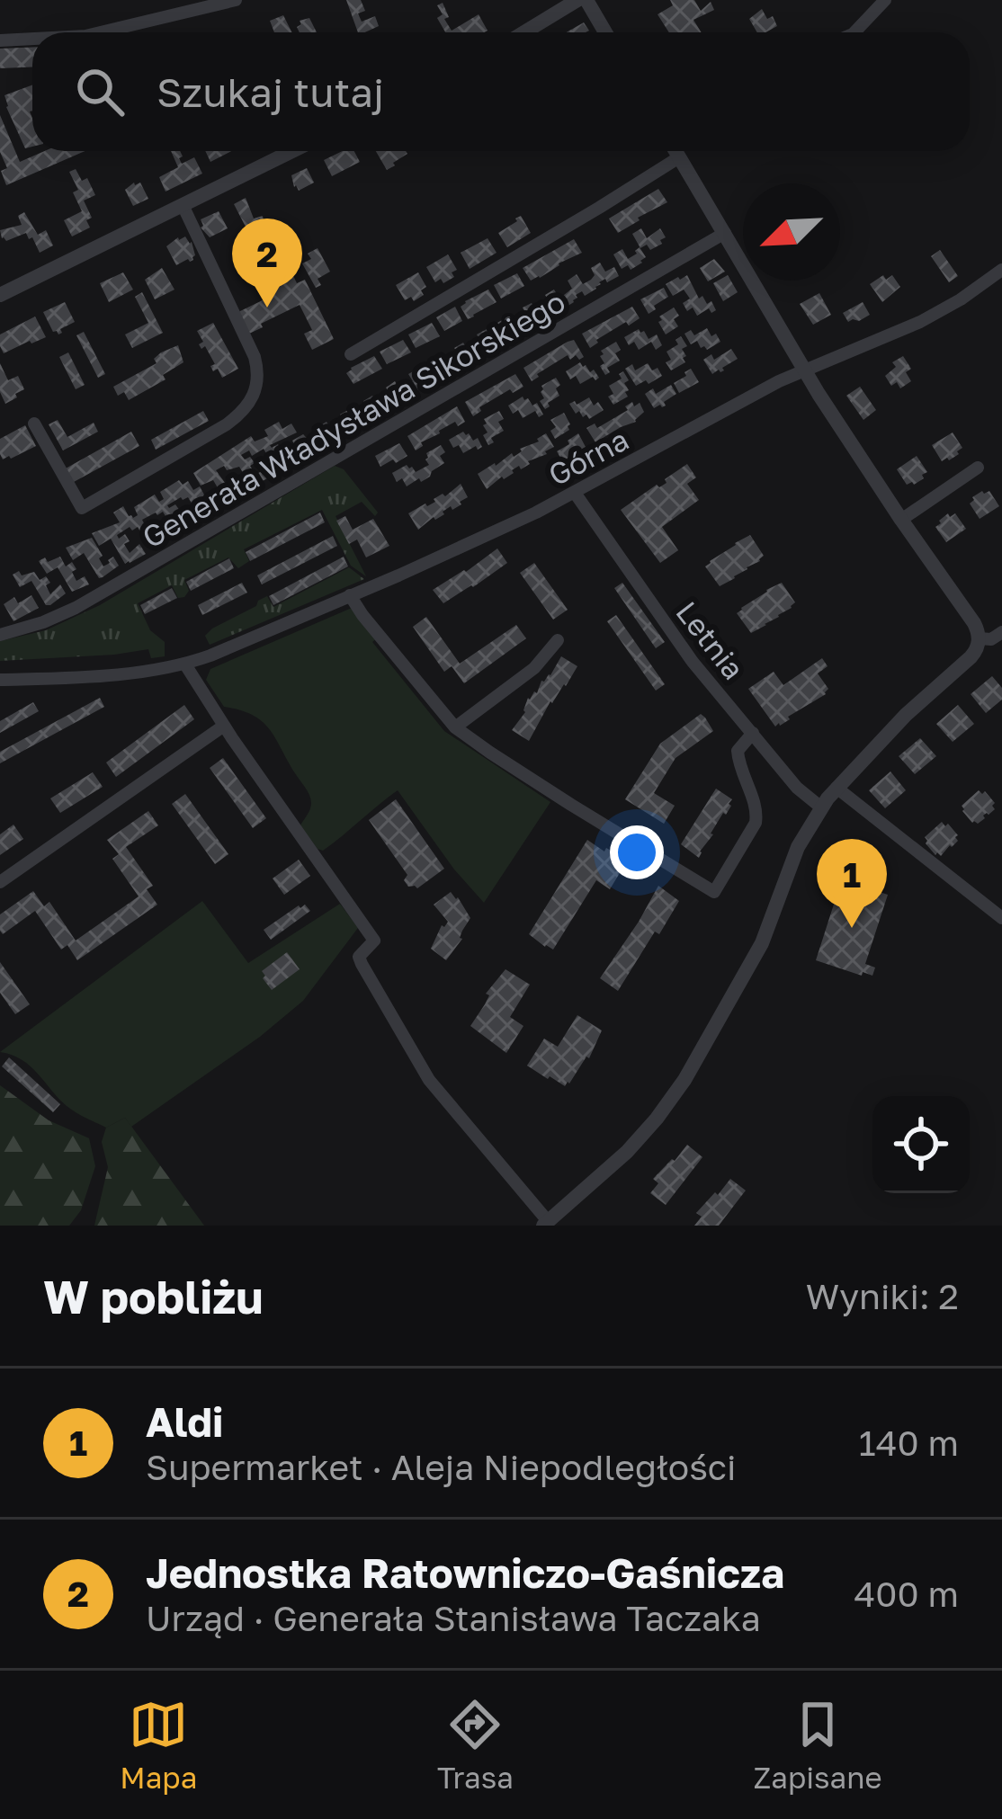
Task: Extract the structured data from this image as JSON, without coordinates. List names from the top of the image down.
{
  "streets": {
    "street": ["Generała Władysława Sikorskiego", "Górna", "Letnia"]
  },
  "crossings": [
    ["Górna", "Letnia"]
  ],
  "north": "bottom left",
  "page": {
    "search": "Szukaj tutaj",
    "pins": ["2", "1"],
    "heading": ["W pobliżu", "Wyniki: 2"],
    "list": [
      {
        "mark": "1",
        "name": "Aldi",
        "note": "Supermarket · Aleja Niepodległości",
        "value": "140 m"
      },
      {
        "mark": "2",
        "name": "Jednostka Ratowniczo-Gaśnicza",
        "note": "Urząd · Generała Stanisława Taczaka",
        "value": "400 m"
      }
    ],
    "nav": ["Mapa", "Trasa", "Zapisane"]
  }
}
